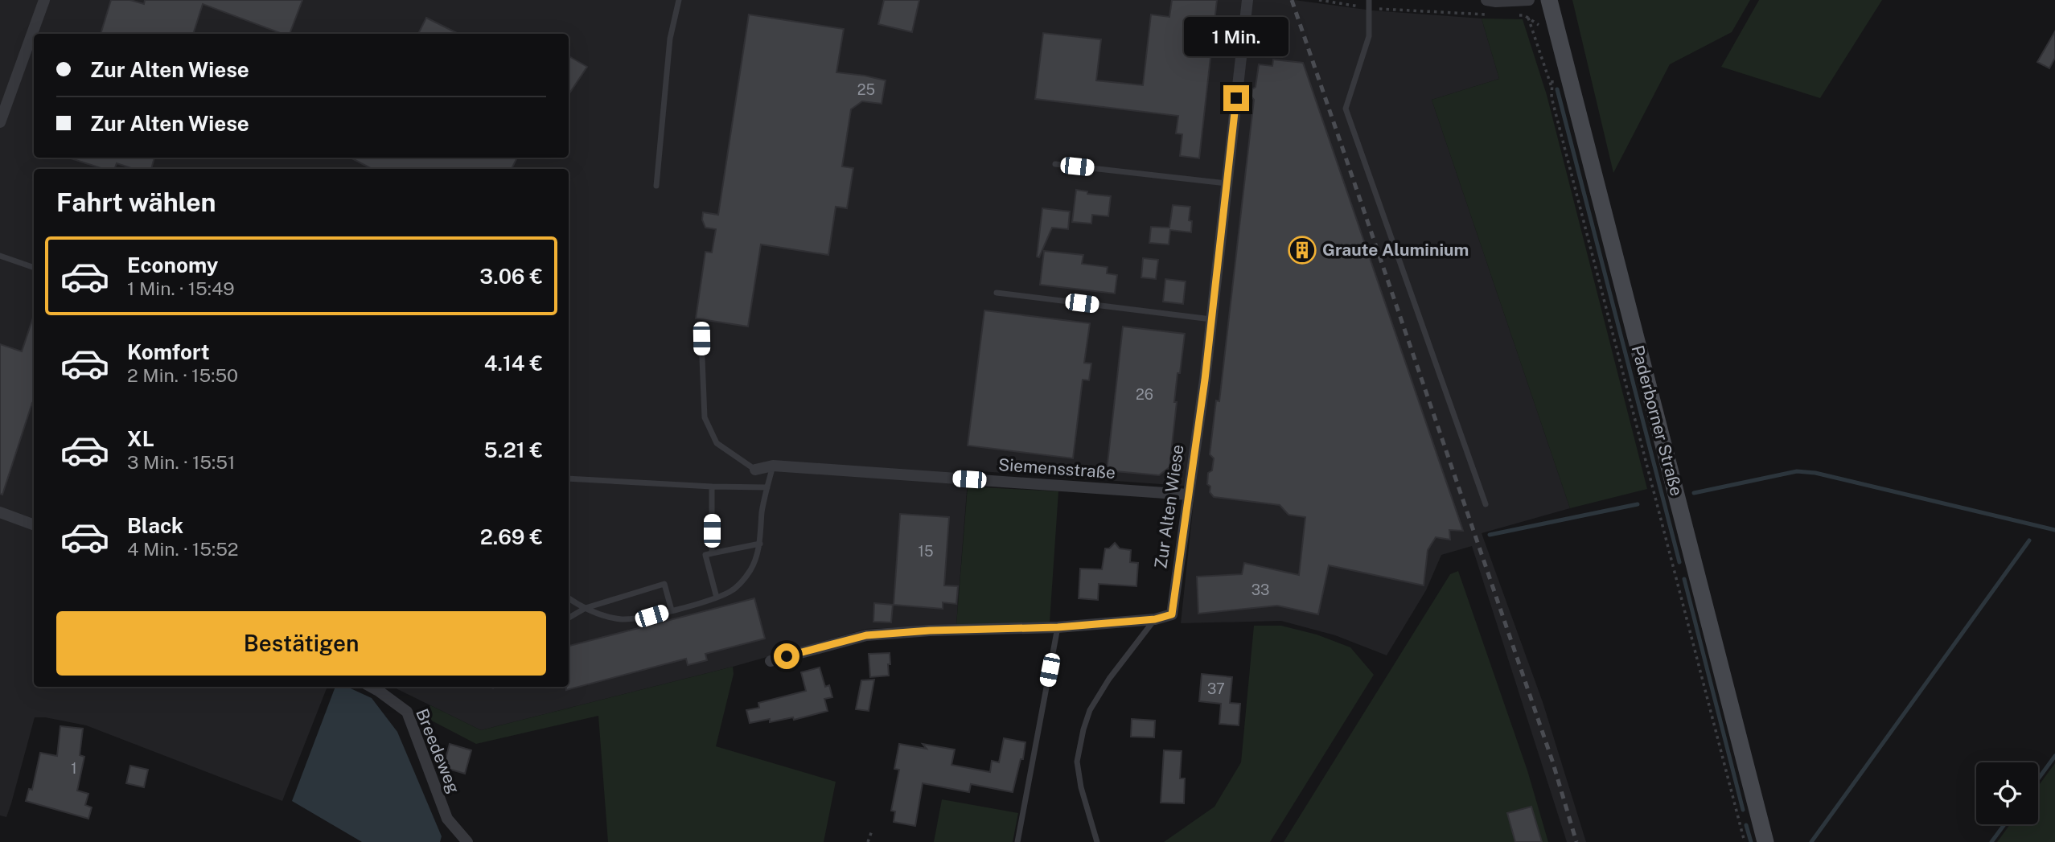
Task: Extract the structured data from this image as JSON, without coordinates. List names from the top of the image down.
{
  "streets": {
    "main road": ["Paderborner Straße"],
    "street": ["Siemensstraße", "Zur Alten Wiese", "Breedeweg"]
  },
  "crossings": [
    ["Siemensstraße", "Zur Alten Wiese"]
  ],
  "places": {
    "building": ["Graute Aluminium"]
  },
  "house_numbers": [
    "25",
    "26",
    "15",
    "33",
    "37",
    "1"
  ],
  "page": {
    "bubble": "1 Min.",
    "banner": ["Zur Alten Wiese", "Zur Alten Wiese"],
    "heading": "Fahrt wählen",
    "list": [
      {
        "name": "Economy",
        "note": "1 Min. · 15:49",
        "value": "3.06 €"
      },
      {
        "name": "Komfort",
        "note": "2 Min. · 15:50",
        "value": "4.14 €"
      },
      {
        "name": "XL",
        "note": "3 Min. · 15:51",
        "value": "5.21 €"
      },
      {
        "name": "Black",
        "note": "4 Min. · 15:52",
        "value": "2.69 €"
      }
    ],
    "buttons": "Bestätigen"
  }
}
